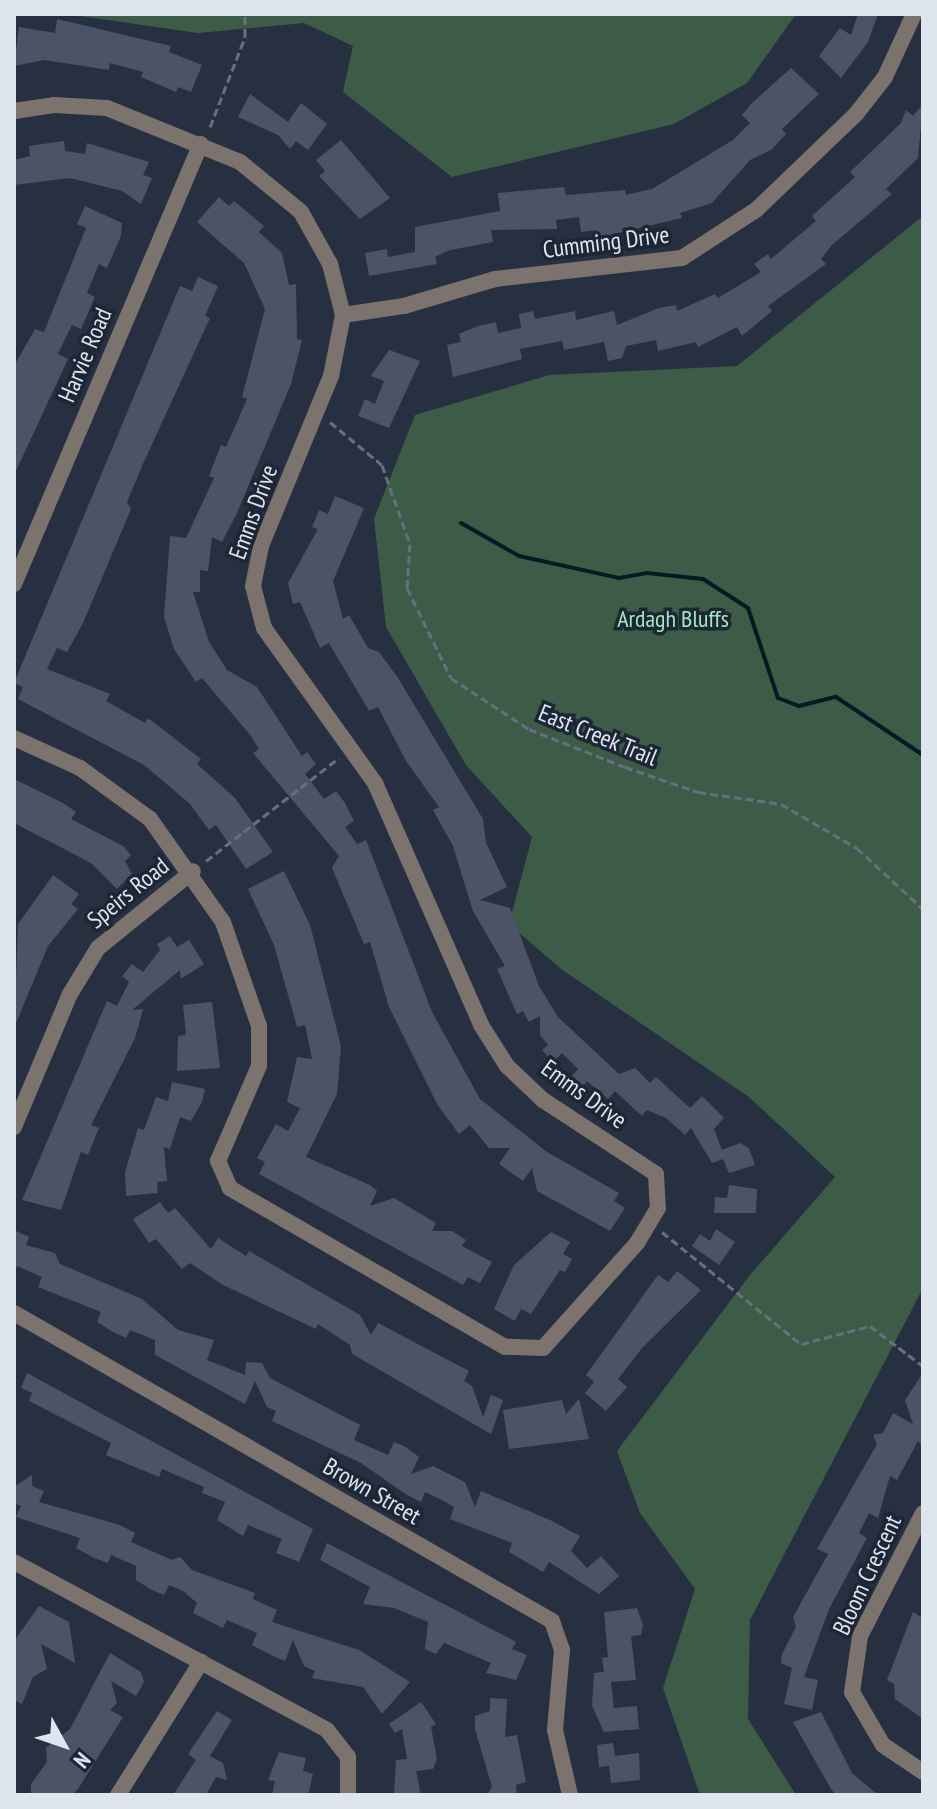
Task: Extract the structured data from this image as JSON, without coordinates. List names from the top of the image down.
{
  "streets": {
    "street": [
      "Cumming Drive",
      "Harvie Road",
      "Emms Drive",
      "Speirs Road",
      "Brown Street",
      "Bloom Crescent"
    ],
    "path": ["East Creek Trail"]
  },
  "crossings": [
    ["Cumming Drive", "Emms Drive"],
    ["Harvie Road", "Emms Drive"],
    ["Emms Drive", "East Creek Trail"]
  ],
  "parks": ["Ardagh Bluffs"],
  "north": "bottom right"
}
